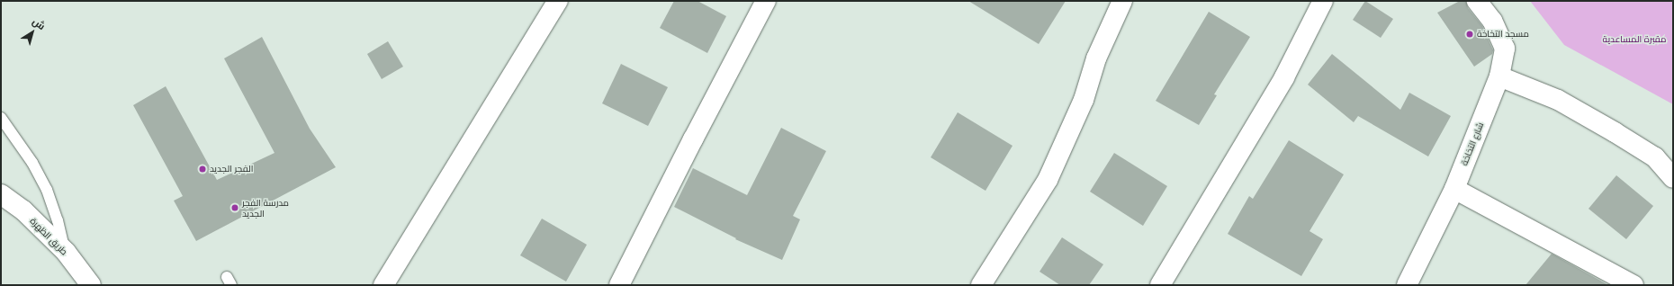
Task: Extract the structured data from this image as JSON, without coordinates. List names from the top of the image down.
{
  "streets": {
    "street": ["شارع التخاخة", "طريق الظهرة"]
  },
  "parks": ["مقبرة المساعدية"],
  "places": ["مسجد التخاخة", "الفجر الجديد", "مدرسة الفجر الجديد"],
  "north": "top right"
}
